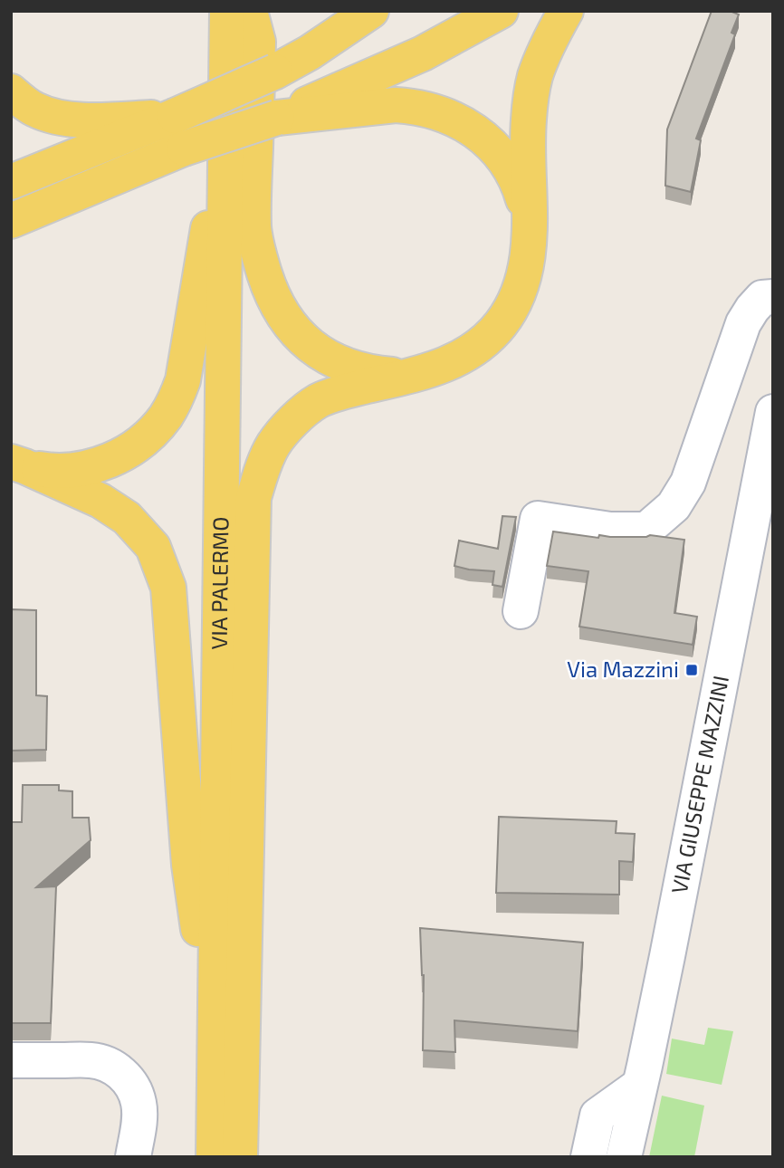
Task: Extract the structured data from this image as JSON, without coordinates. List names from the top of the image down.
{
  "streets": {
    "main road": ["VIA PALERMO"],
    "street": ["VIA GIUSEPPE MAZZINI"]
  },
  "places": {
    "transit": ["Via Mazzini"]
  }
}
